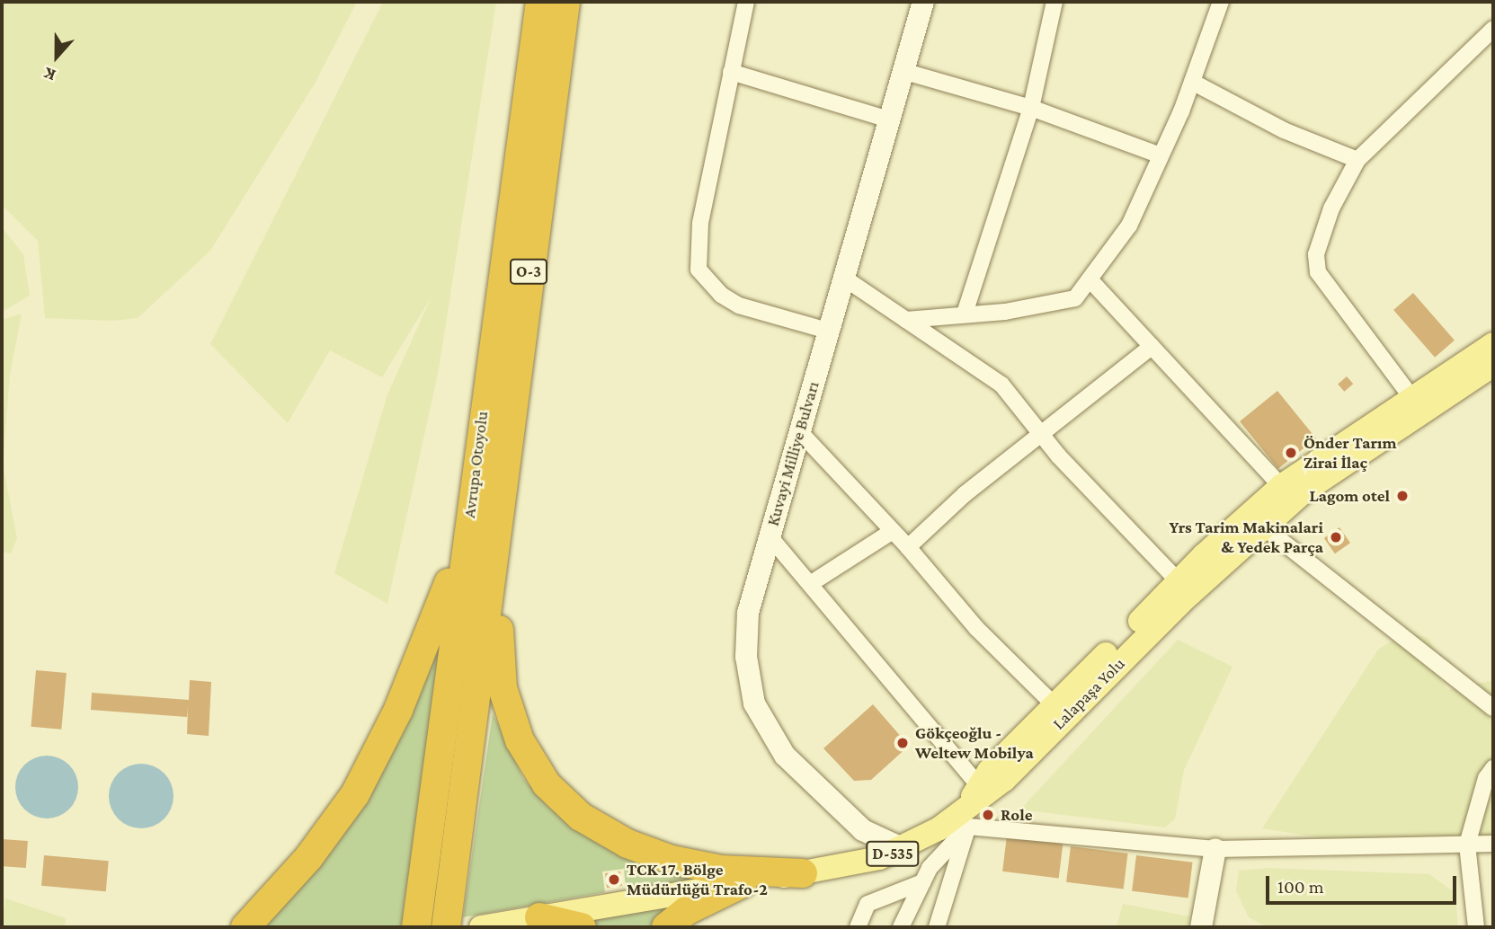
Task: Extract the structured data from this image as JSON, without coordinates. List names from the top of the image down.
{
  "streets": {
    "highway": ["O-3", "Avrupa Otoyolu"],
    "main road": ["Lalapaşa Yolu", "D-535"],
    "street": ["Kuvayi Milliye Bulvarı"]
  },
  "crossings": [
    ["Kuvayi Milliye Bulvarı", "D-535"],
    ["Lalapaşa Yolu", "D-535"]
  ],
  "places": [
    "Önder Tarım Zirai İlaç",
    "Lagom otel",
    "Yrs Tarim Makinalari & Yedek Parça",
    "Gökçeoğlu - Weltew Mobilya",
    "Role",
    "TCK 17. Bölge Müdürlüğü Trafo-2"
  ],
  "scale_bar": "100 m",
  "north": "bottom"
}
